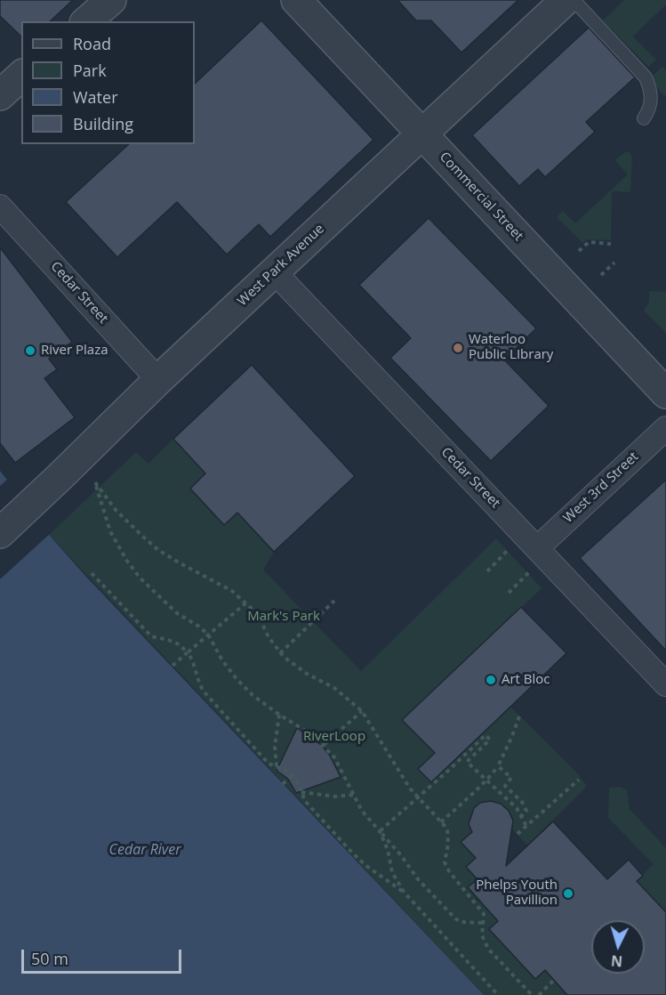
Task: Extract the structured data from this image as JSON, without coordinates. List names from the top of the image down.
{
  "streets": {
    "street": [
      "Commercial Street",
      "West Park Avenue",
      "Cedar Street",
      "West 3rd Street"
    ]
  },
  "crossings": [
    ["Commercial Street", "West Park Avenue"],
    ["West Park Avenue", "Cedar Street"],
    ["Cedar Street", "West 3rd Street"]
  ],
  "water": ["Cedar River"],
  "parks": ["Mark's Park", "RiverLoop"],
  "places": [
    "Waterloo Public LIbrary",
    "River Plaza",
    "Art Bloc",
    "Phelps Youth Pavillion"
  ],
  "legend": [
    "Road",
    "Park",
    "Water",
    "Building"
  ],
  "scale_bar": "50 m",
  "north": "bottom"
}
